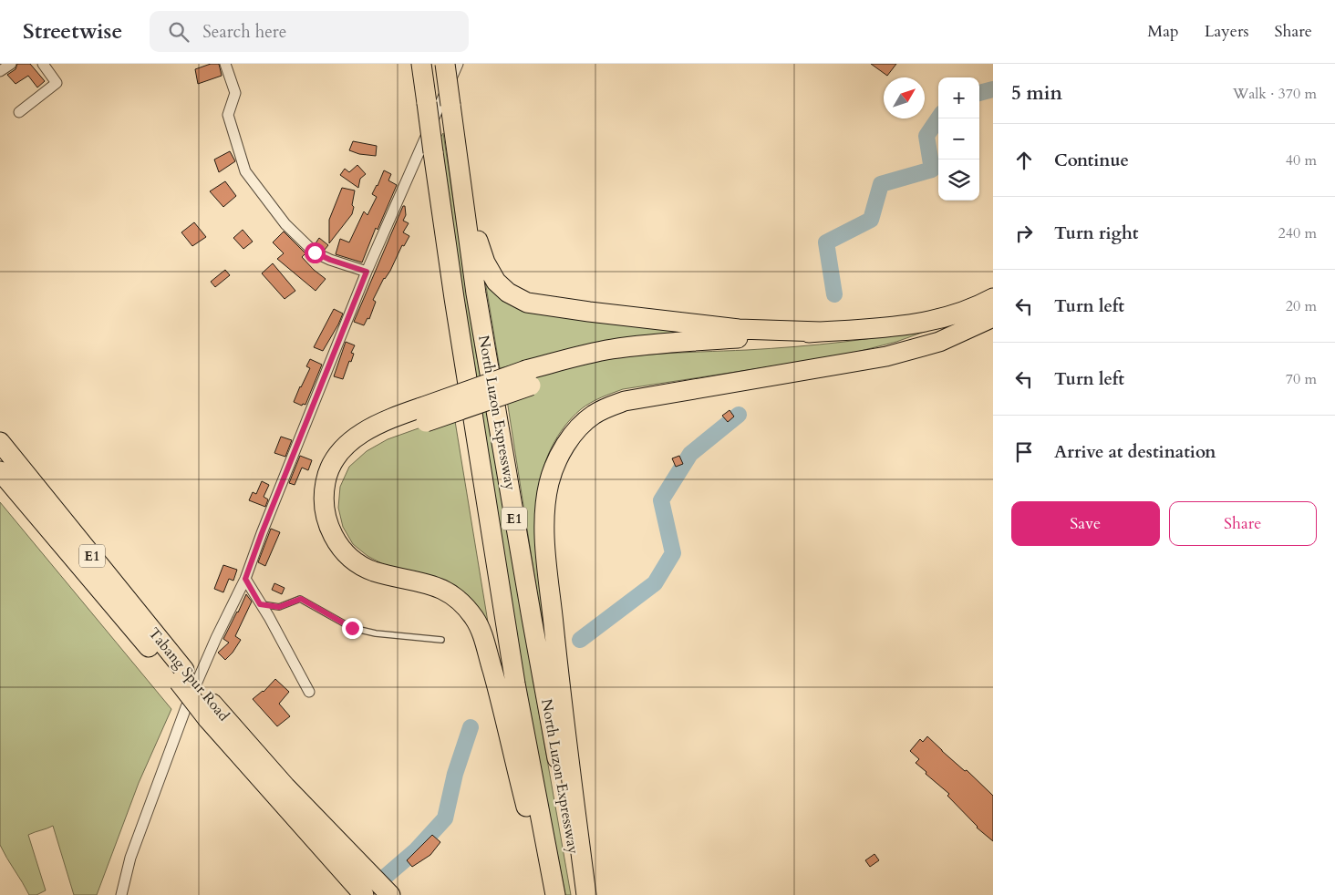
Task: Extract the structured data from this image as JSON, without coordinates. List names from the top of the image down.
{
  "streets": {
    "highway": ["North Luzon Expressway", "E1", "Tabang Spur Road"]
  },
  "north": "top right",
  "page": {
    "header": "Streetwise",
    "search": "Search here",
    "nav": ["Map", "Layers", "Share"],
    "heading": ["5 min", "Walk · 370 m"],
    "map_buttons": ["+", "−"],
    "list": [
      ["Continue", "40 m"],
      ["Turn right", "240 m"],
      ["Turn left", "20 m"],
      ["Turn left", "70 m"],
      "Arrive at destination"
    ],
    "buttons": ["Save", "Share"]
  }
}
